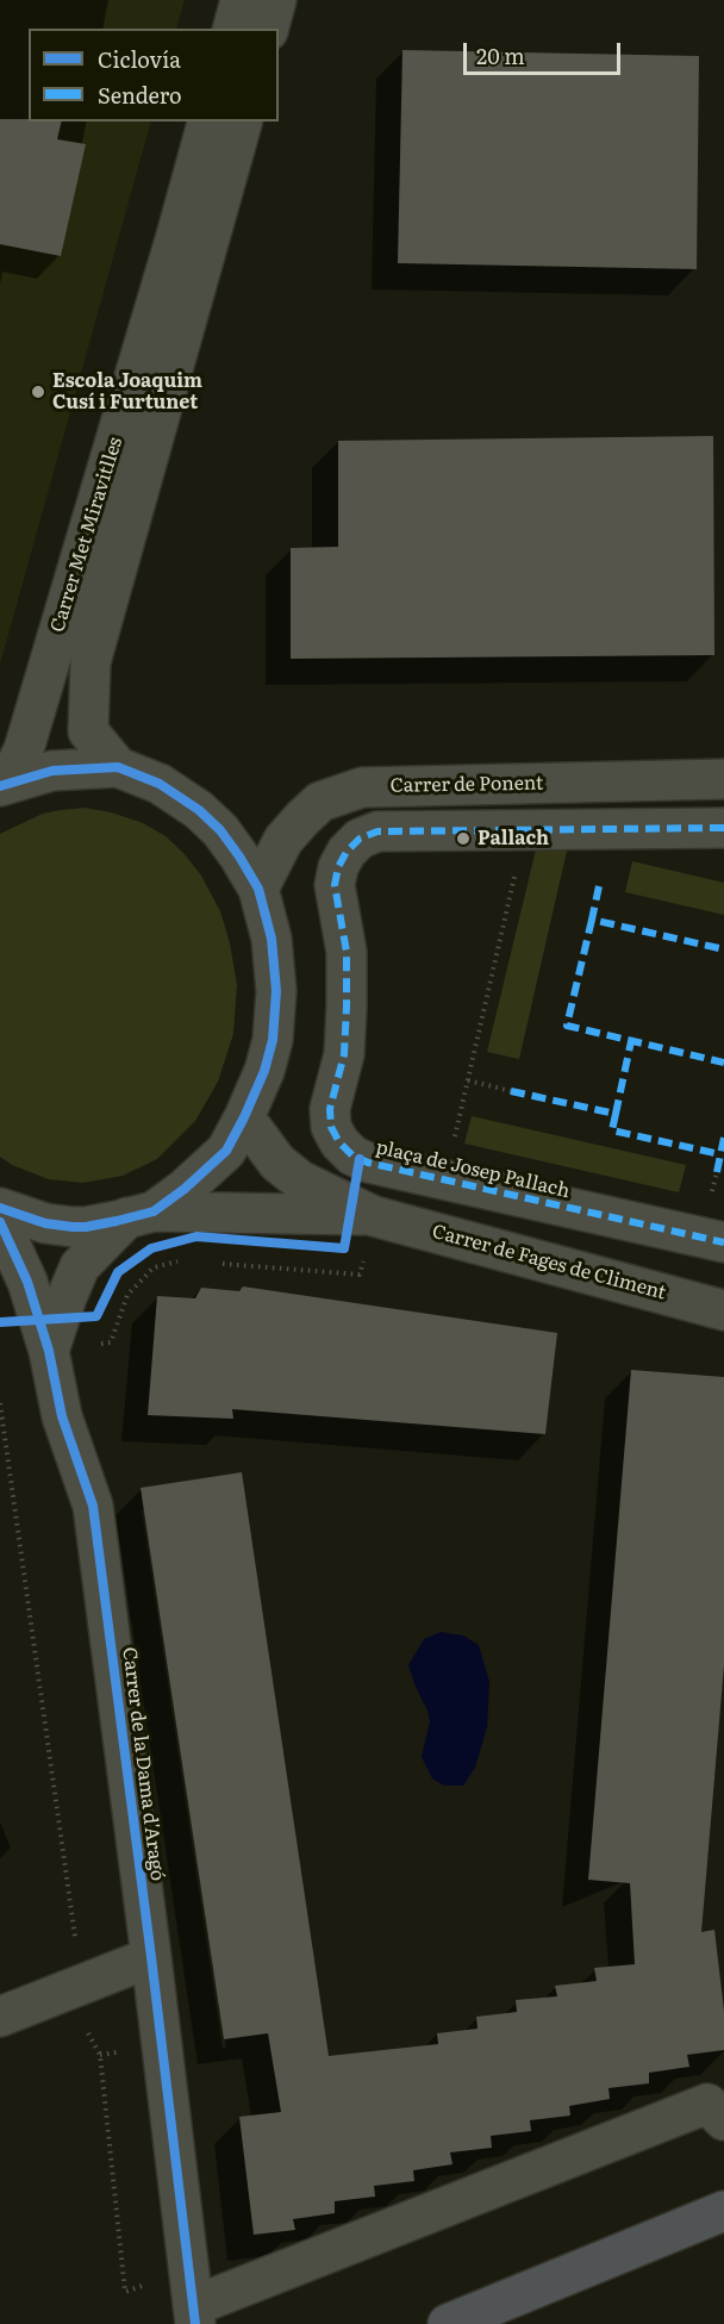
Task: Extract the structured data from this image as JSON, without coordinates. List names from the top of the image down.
{
  "streets": {
    "street": [
      "Carrer Met Miravitlles",
      "Carrer de Ponent",
      "plaça de Josep Pallach",
      "Carrer de Fages de Climent",
      "Carrer de la Dama d'Aragó"
    ]
  },
  "crossings": [
    ["Carrer Met Miravitlles", "Carrer de la Dama d'Aragó"],
    ["Carrer de Ponent", "Carrer de la Dama d'Aragó"],
    ["Carrer de Fages de Climent", "Carrer de la Dama d'Aragó"]
  ],
  "places": ["Escola Joaquim Cusí i Furtunet", "Pallach"],
  "legend": ["Ciclovía", "Sendero"],
  "scale_bar": "20 m"
}
